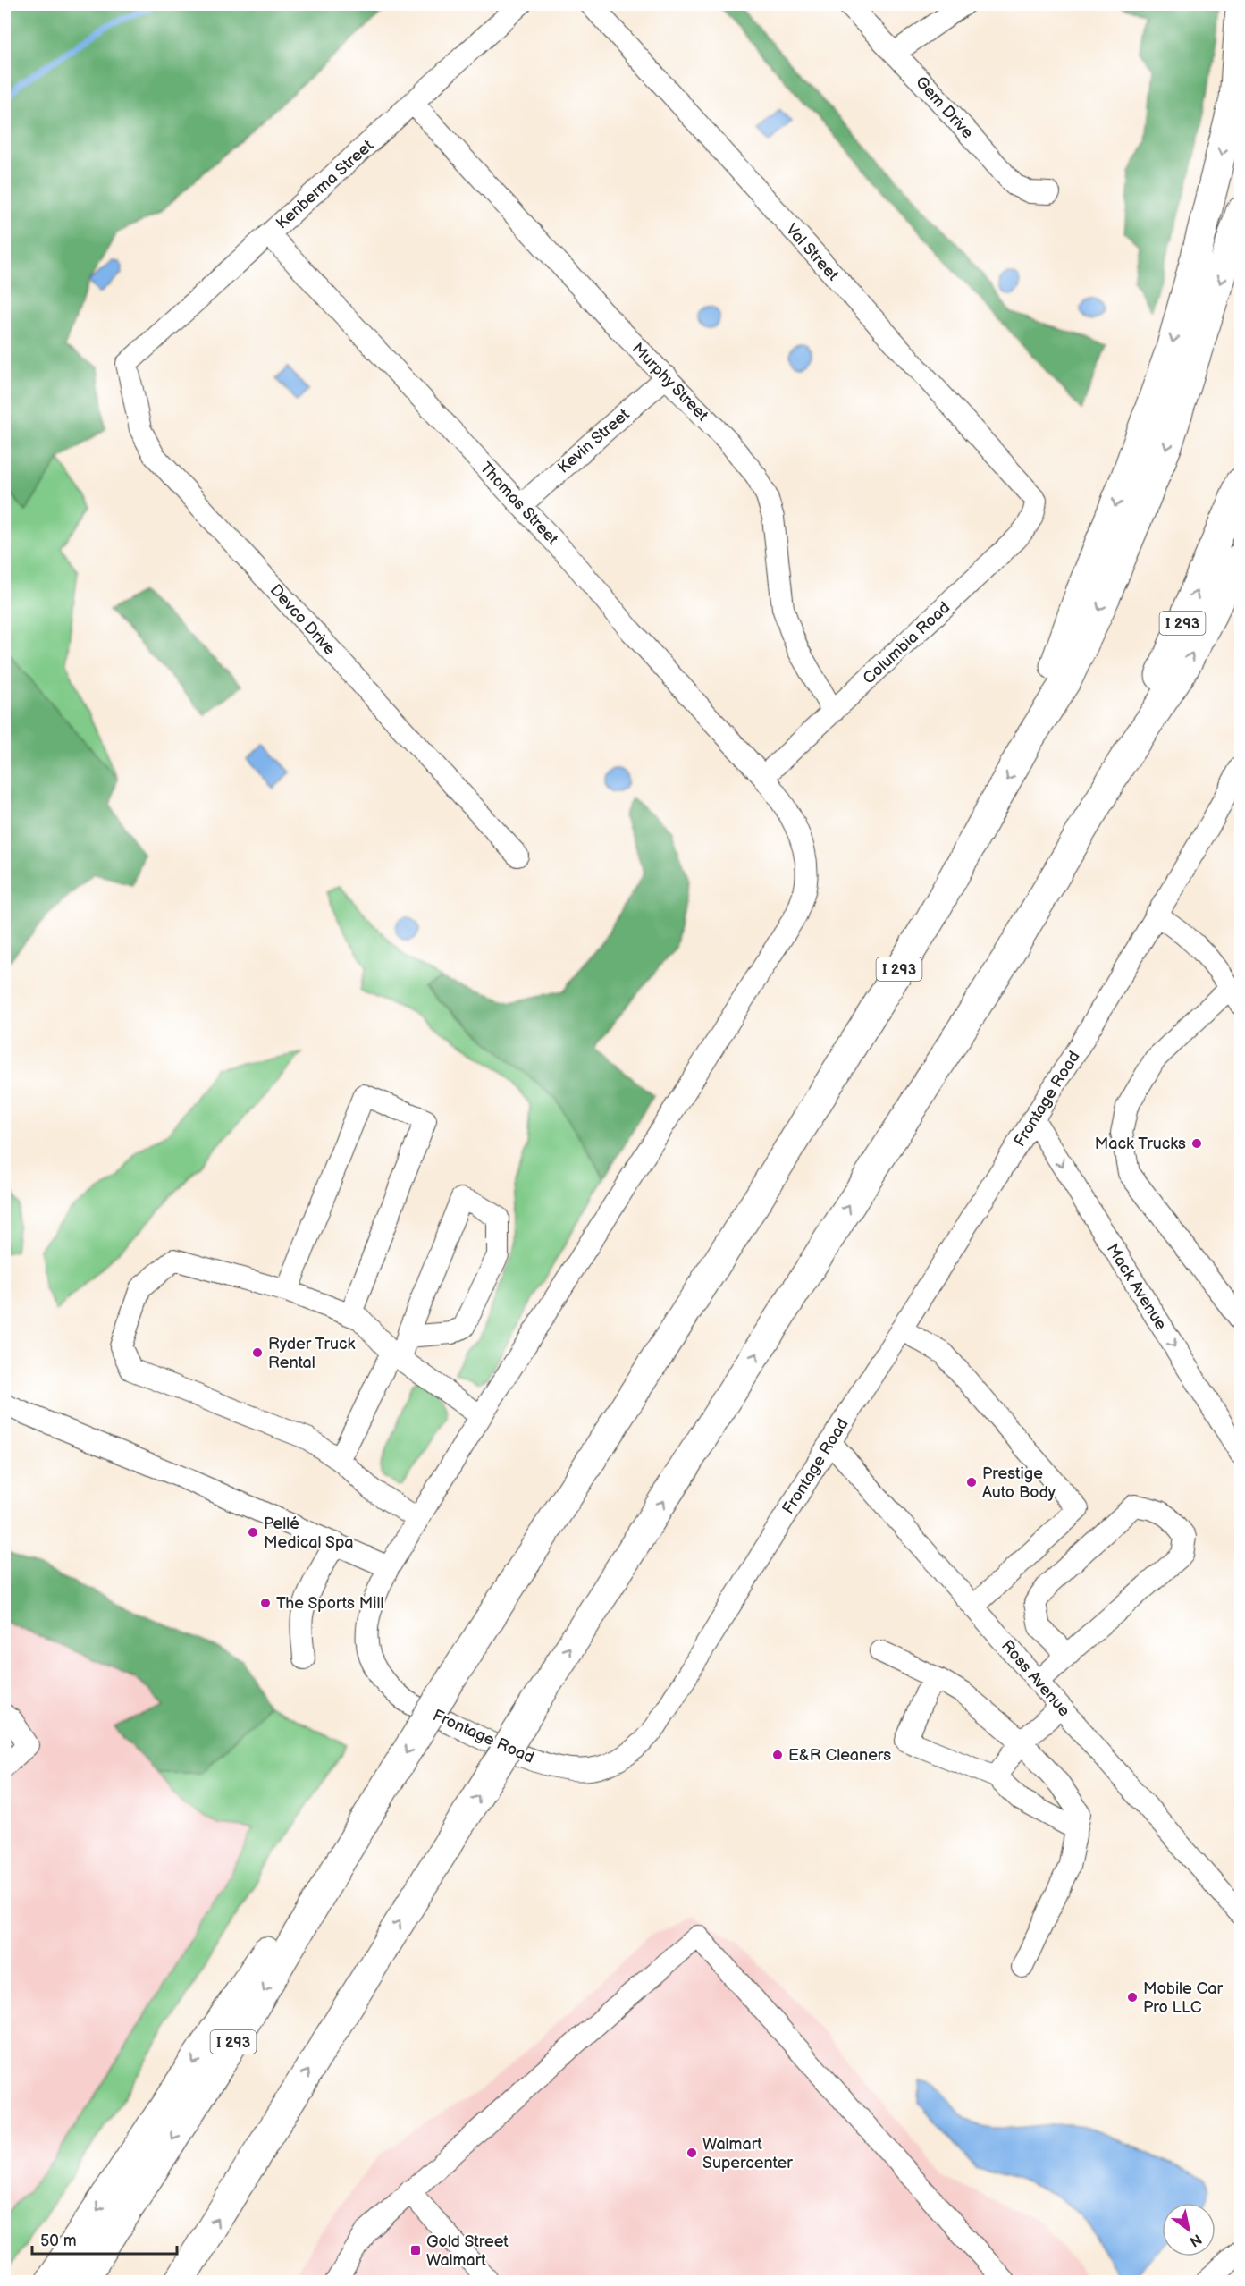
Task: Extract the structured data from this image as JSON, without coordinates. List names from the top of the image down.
{
  "streets": {
    "highway": ["I 293"],
    "street": [
      "Gem Drive",
      "Kenberma Street",
      "Val Street",
      "Murphy Street",
      "Kevin Street",
      "Thomas Street",
      "Devco Drive",
      "Columbia Road",
      "Frontage Road",
      "Mack Avenue",
      "Ross Avenue"
    ]
  },
  "crossings": [
    ["Kenberma Street", "Murphy Street"],
    ["Kenberma Street", "Thomas Street"],
    ["Kenberma Street", "Devco Drive"],
    ["Val Street", "Columbia Road"],
    ["Murphy Street", "Kevin Street"],
    ["Murphy Street", "Columbia Road"],
    ["Kevin Street", "Thomas Street"],
    ["Thomas Street", "Columbia Road"],
    ["Thomas Street", "Frontage Road"],
    ["Columbia Road", "Frontage Road"],
    ["Frontage Road", "Mack Avenue"],
    ["Frontage Road", "Ross Avenue"]
  ],
  "one_way": ["Mack Avenue"],
  "places": {
    "other": [
      "Mack Trucks",
      "Ryder Truck Rental",
      "Prestige Auto Body",
      "Pellé Medical Spa",
      "The Sports Mill",
      "E&R Cleaners",
      "Mobile Car Pro LLC",
      "Walmart Supercenter"
    ],
    "transit": ["Gold Street Walmart"]
  },
  "scale_bar": "50 m",
  "north": "bottom right"
}
